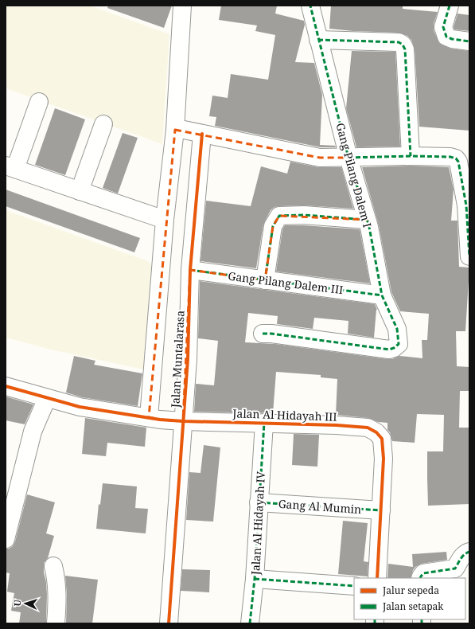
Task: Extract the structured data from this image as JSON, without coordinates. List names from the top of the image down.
{
  "streets": {
    "street": [
      "Gang Pilang Dalem I",
      "Gang Pilang Dalem III",
      "Jalan Muntalarasa",
      "Jalan Al Hidayah III",
      "Gang Al Mumin",
      "Jalan Al Hidayah IV"
    ]
  },
  "crossings": [
    ["Gang Pilang Dalem I", "Gang Pilang Dalem III"],
    ["Gang Pilang Dalem III", "Jalan Muntalarasa"],
    ["Jalan Muntalarasa", "Jalan Al Hidayah III"],
    ["Jalan Al Hidayah III", "Gang Al Mumin"],
    ["Jalan Al Hidayah III", "Jalan Al Hidayah IV"],
    ["Gang Al Mumin", "Jalan Al Hidayah IV"]
  ],
  "legend": ["Jalur sepeda", "Jalan setapak"],
  "north": "left"
}
